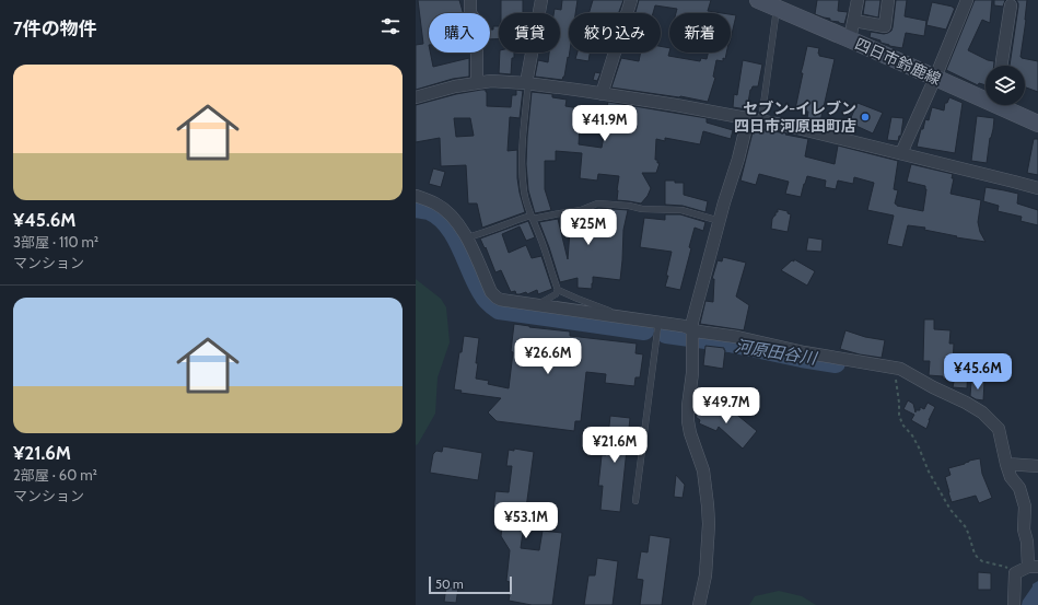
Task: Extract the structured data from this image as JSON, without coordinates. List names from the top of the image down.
{
  "streets": {
    "main road": ["四日市鈴鹿線"]
  },
  "water": ["河原田谷川"],
  "places": ["セブン-イレブン 四日市河原田町店"],
  "scale_bar": "50 m",
  "page": {
    "heading": "7件の物件",
    "chip": [
      "購入",
      "賃貸",
      "絞り込み",
      "新着"
    ],
    "list": [
      {
        "name": "¥45.6M",
        "note": "3部屋 · 110 m² · マンション"
      },
      {
        "name": "¥21.6M",
        "note": "2部屋 · 60 m² · マンション"
      }
    ],
    "price": [
      "¥41.9M",
      "¥25M",
      "¥26.6M",
      "¥45.6M",
      "¥49.7M",
      "¥21.6M",
      "¥53.1M"
    ],
    "scale": "50 m"
  }
}
